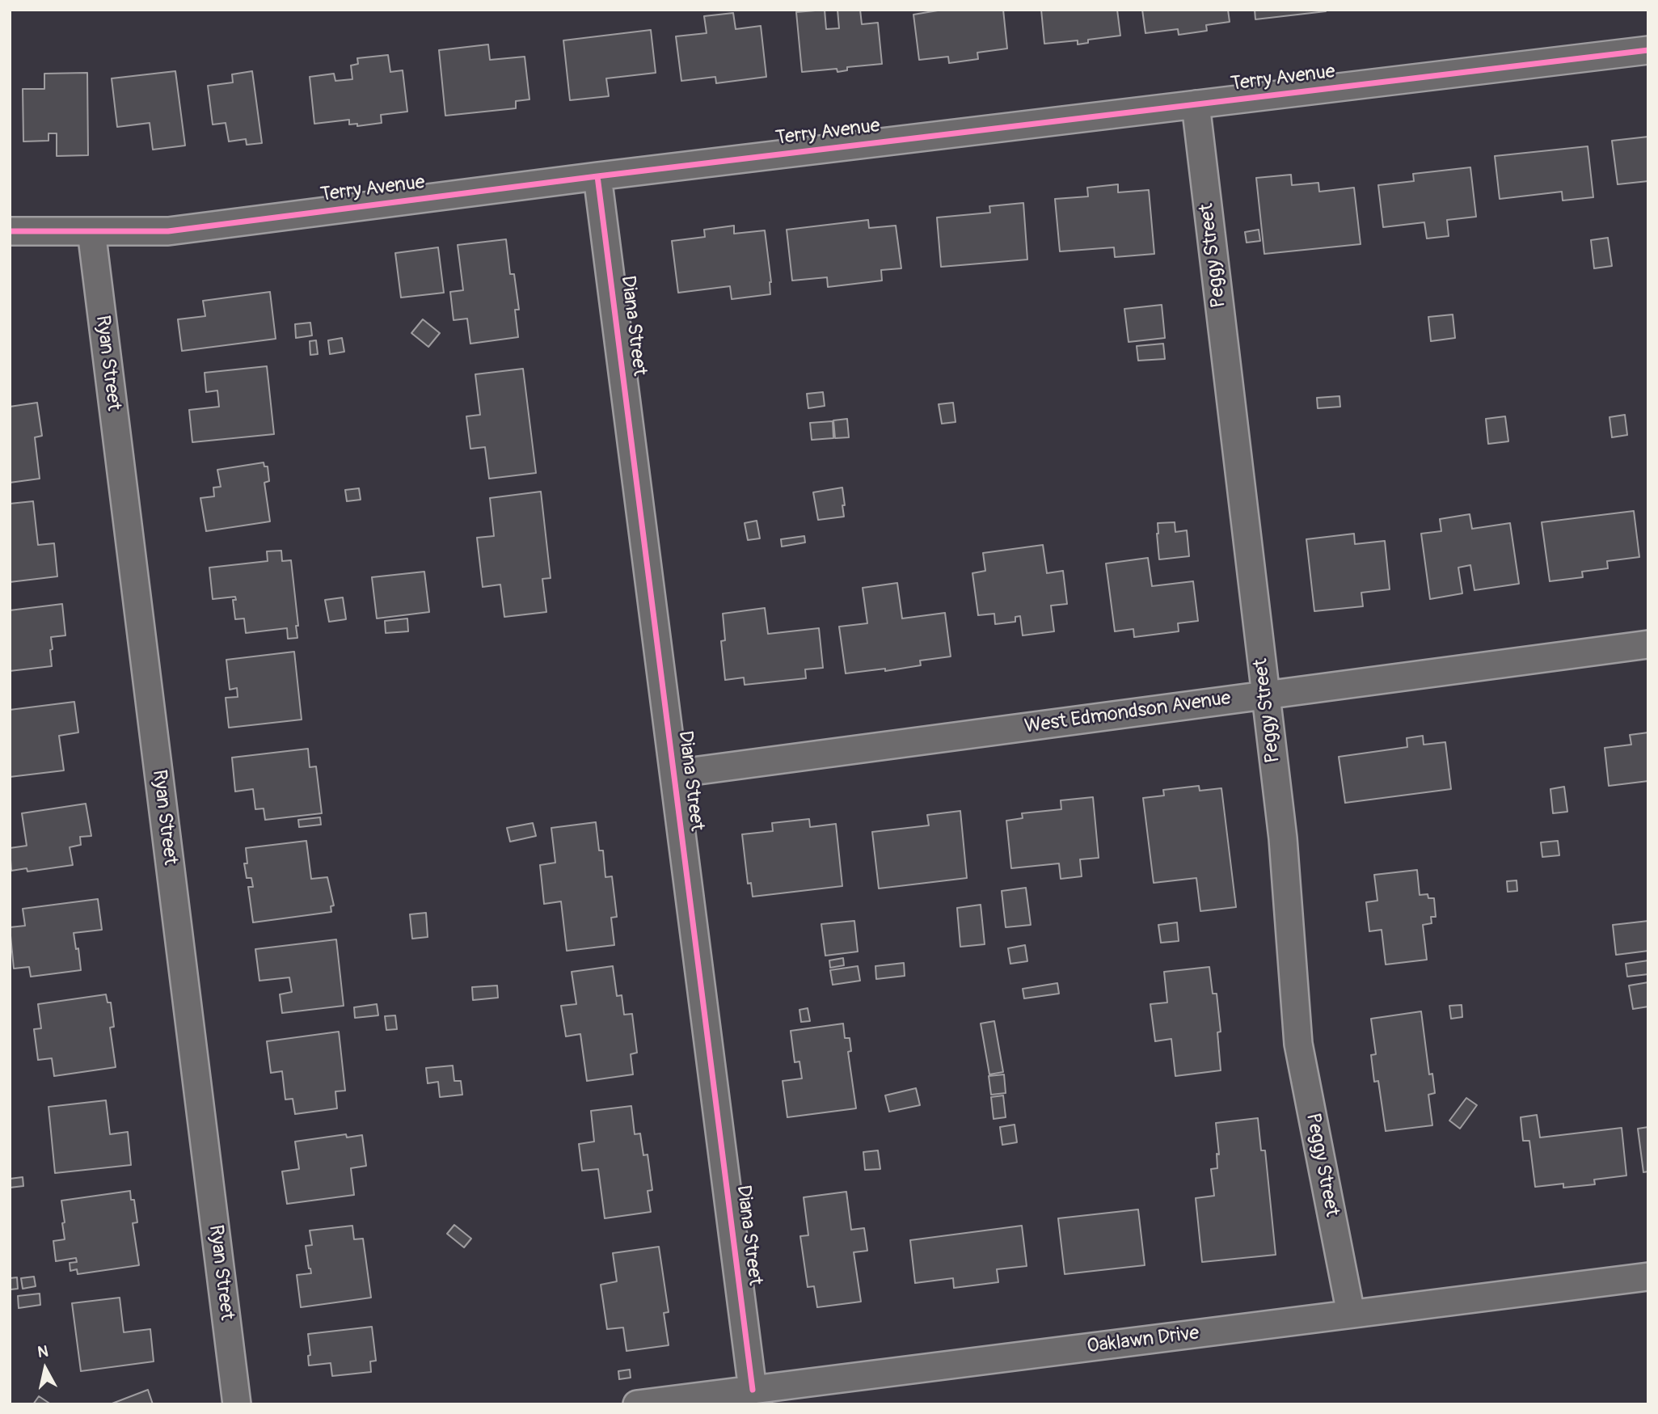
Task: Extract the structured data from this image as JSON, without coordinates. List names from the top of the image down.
{
  "streets": {
    "street": [
      "Terry Avenue",
      "Peggy Street",
      "Diana Street",
      "Ryan Street",
      "West Edmondson Avenue",
      "Oaklawn Drive"
    ]
  },
  "crossings": [
    ["Terry Avenue", "Peggy Street"],
    ["Terry Avenue", "Diana Street"],
    ["Terry Avenue", "Ryan Street"],
    ["Peggy Street", "West Edmondson Avenue"],
    ["Peggy Street", "Oaklawn Drive"],
    ["Diana Street", "West Edmondson Avenue"],
    ["Diana Street", "Oaklawn Drive"]
  ],
  "north": "top"
}
